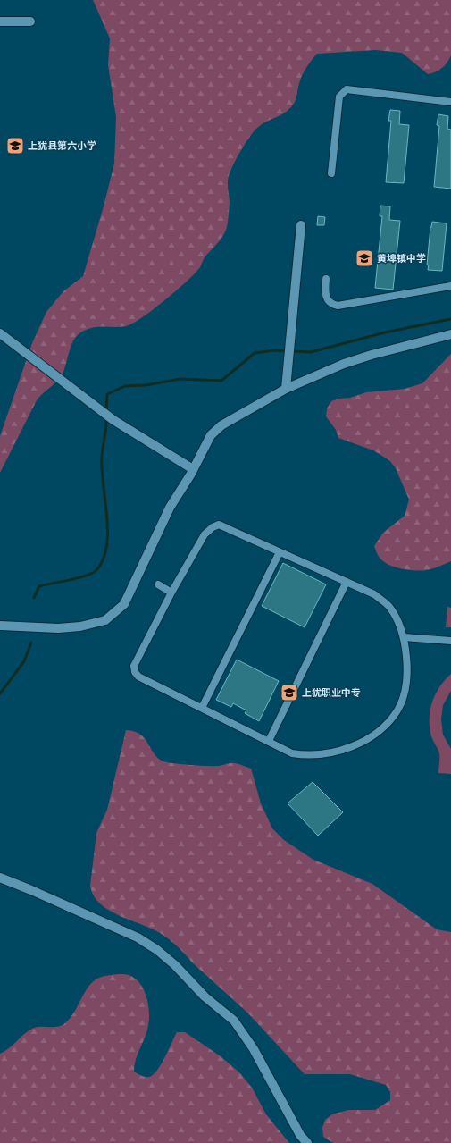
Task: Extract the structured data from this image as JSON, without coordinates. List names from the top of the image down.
{
  "places": {
    "school or university": ["上犹县第六小学", "黄埠镇中学", "上犹职业中专"]
  }
}
